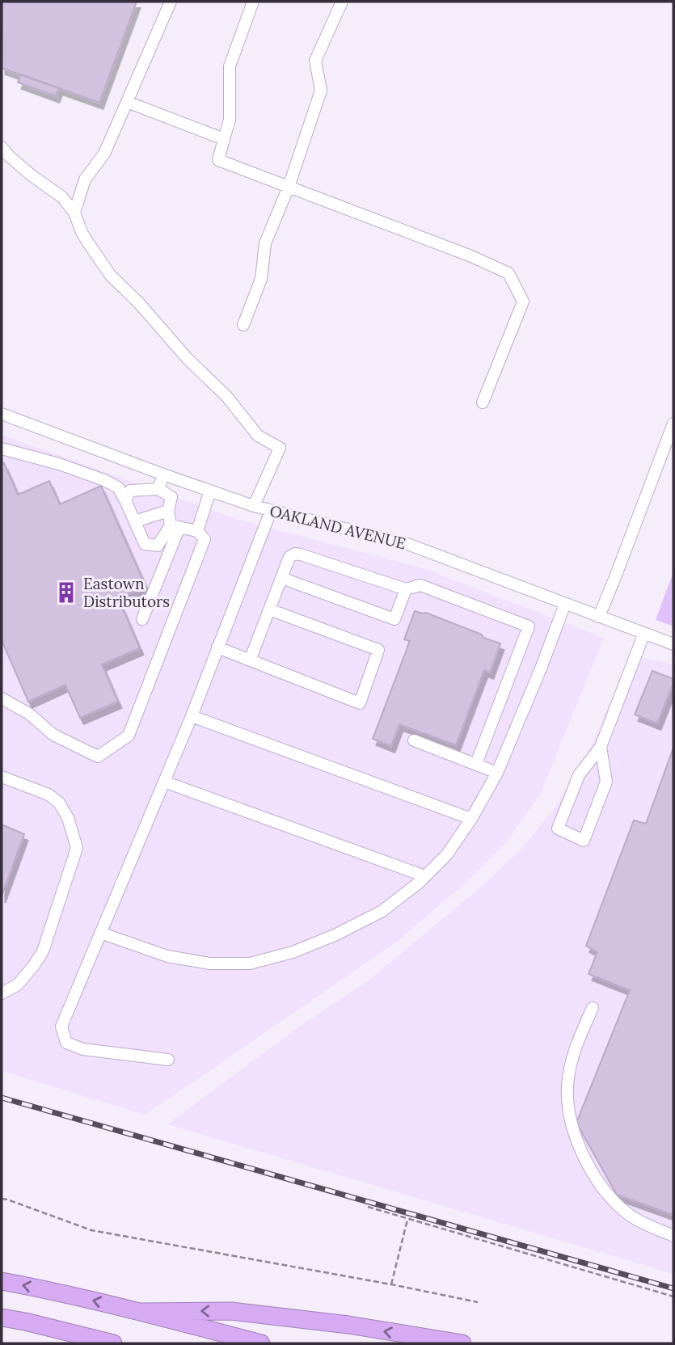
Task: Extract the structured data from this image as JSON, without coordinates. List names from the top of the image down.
{
  "streets": {
    "street": ["OAKLAND AVENUE"]
  },
  "places": {
    "building": ["Eastown Distributors"]
  }
}
